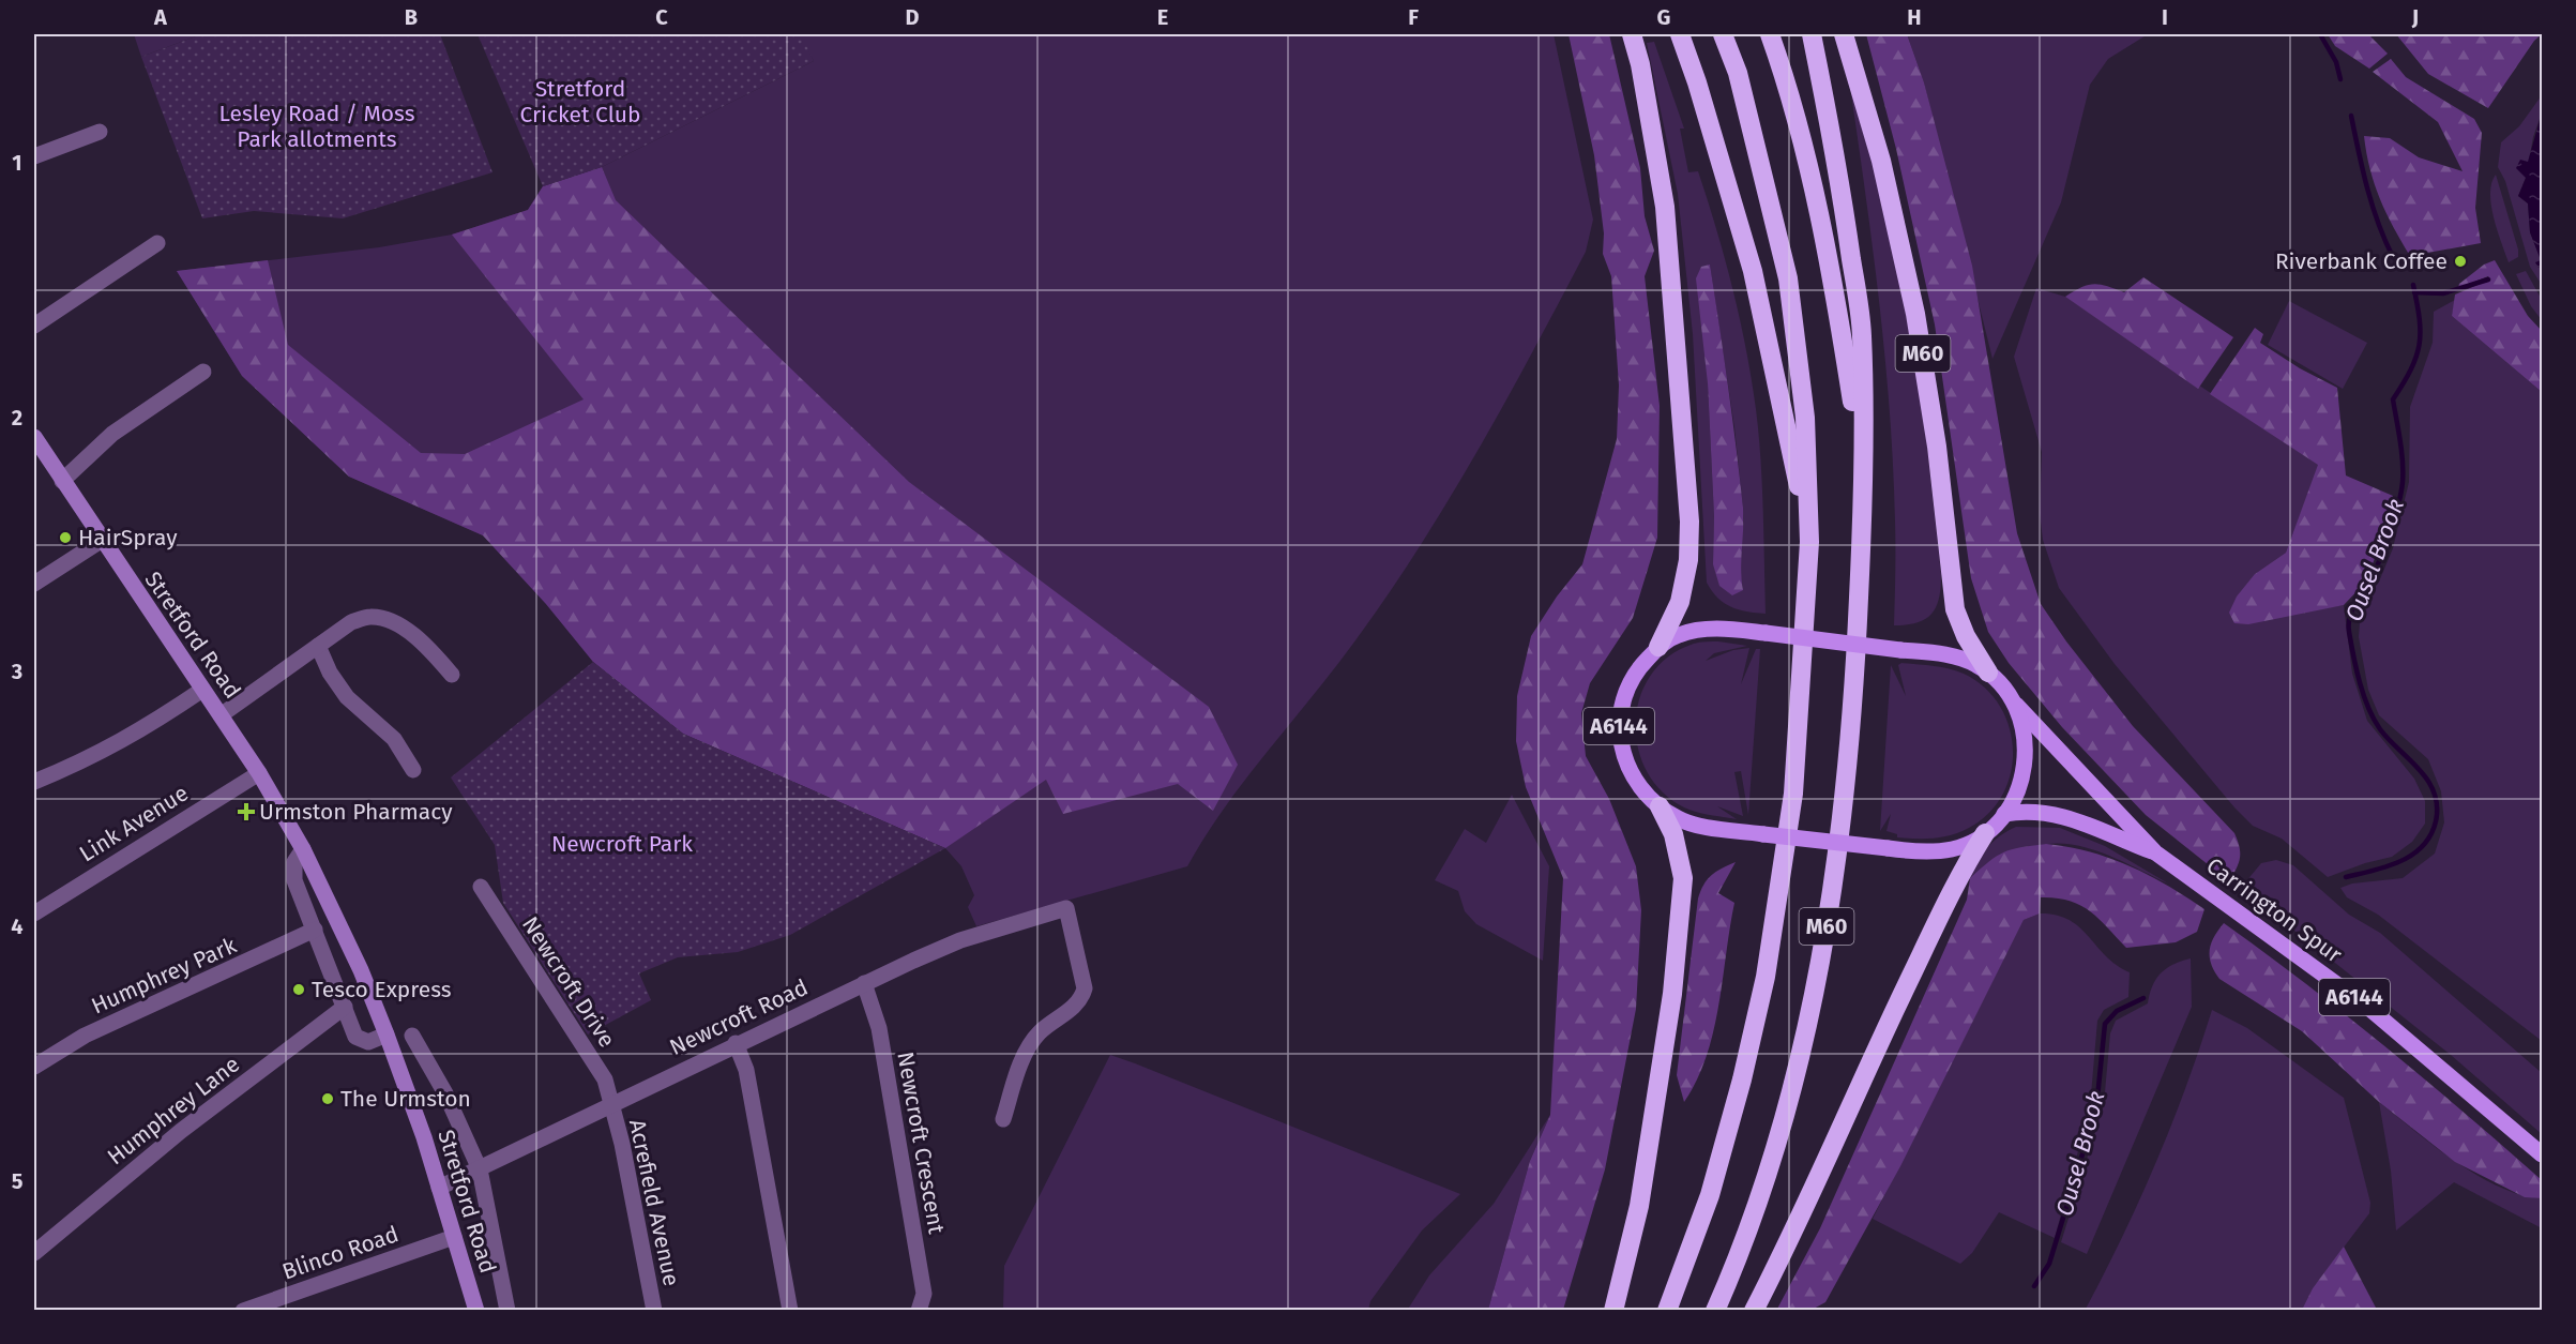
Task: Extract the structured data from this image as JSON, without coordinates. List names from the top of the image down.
{
  "streets": {
    "highway": ["M60"],
    "main road": ["Stretford Road", "A6144", "Carrington Spur"],
    "street": [
      "Link Avenue",
      "Humphrey Park",
      "Newcroft Drive",
      "Newcroft Road",
      "Humphrey Lane",
      "Newcroft Crescent",
      "Acrefield Avenue",
      "Blinco Road"
    ]
  },
  "crossings": [
    ["M60", "A6144"],
    ["Stretford Road", "Link Avenue"],
    ["Stretford Road", "Newcroft Road"],
    ["Stretford Road", "Blinco Road"],
    ["A6144", "Carrington Spur"],
    ["Newcroft Drive", "Newcroft Road"],
    ["Newcroft Drive", "Acrefield Avenue"],
    ["Newcroft Road", "Newcroft Crescent"],
    ["Newcroft Road", "Acrefield Avenue"]
  ],
  "water": ["Ousel Brook"],
  "parks": ["Stretford Cricket Club", "Lesley Road / Moss Park allotments", "Newcroft Park"],
  "places": {
    "other": [
      "Riverbank Coffee",
      "HairSpray",
      "Tesco Express",
      "The Urmston"
    ],
    "health": ["Urmston Pharmacy"]
  },
  "grid": {
    "columns": [
      "A",
      "B",
      "C",
      "D",
      "E",
      "F",
      "G",
      "H",
      "I",
      "J"
    ],
    "rows": [
      "1",
      "2",
      "3",
      "4",
      "5"
    ]
  }
}
